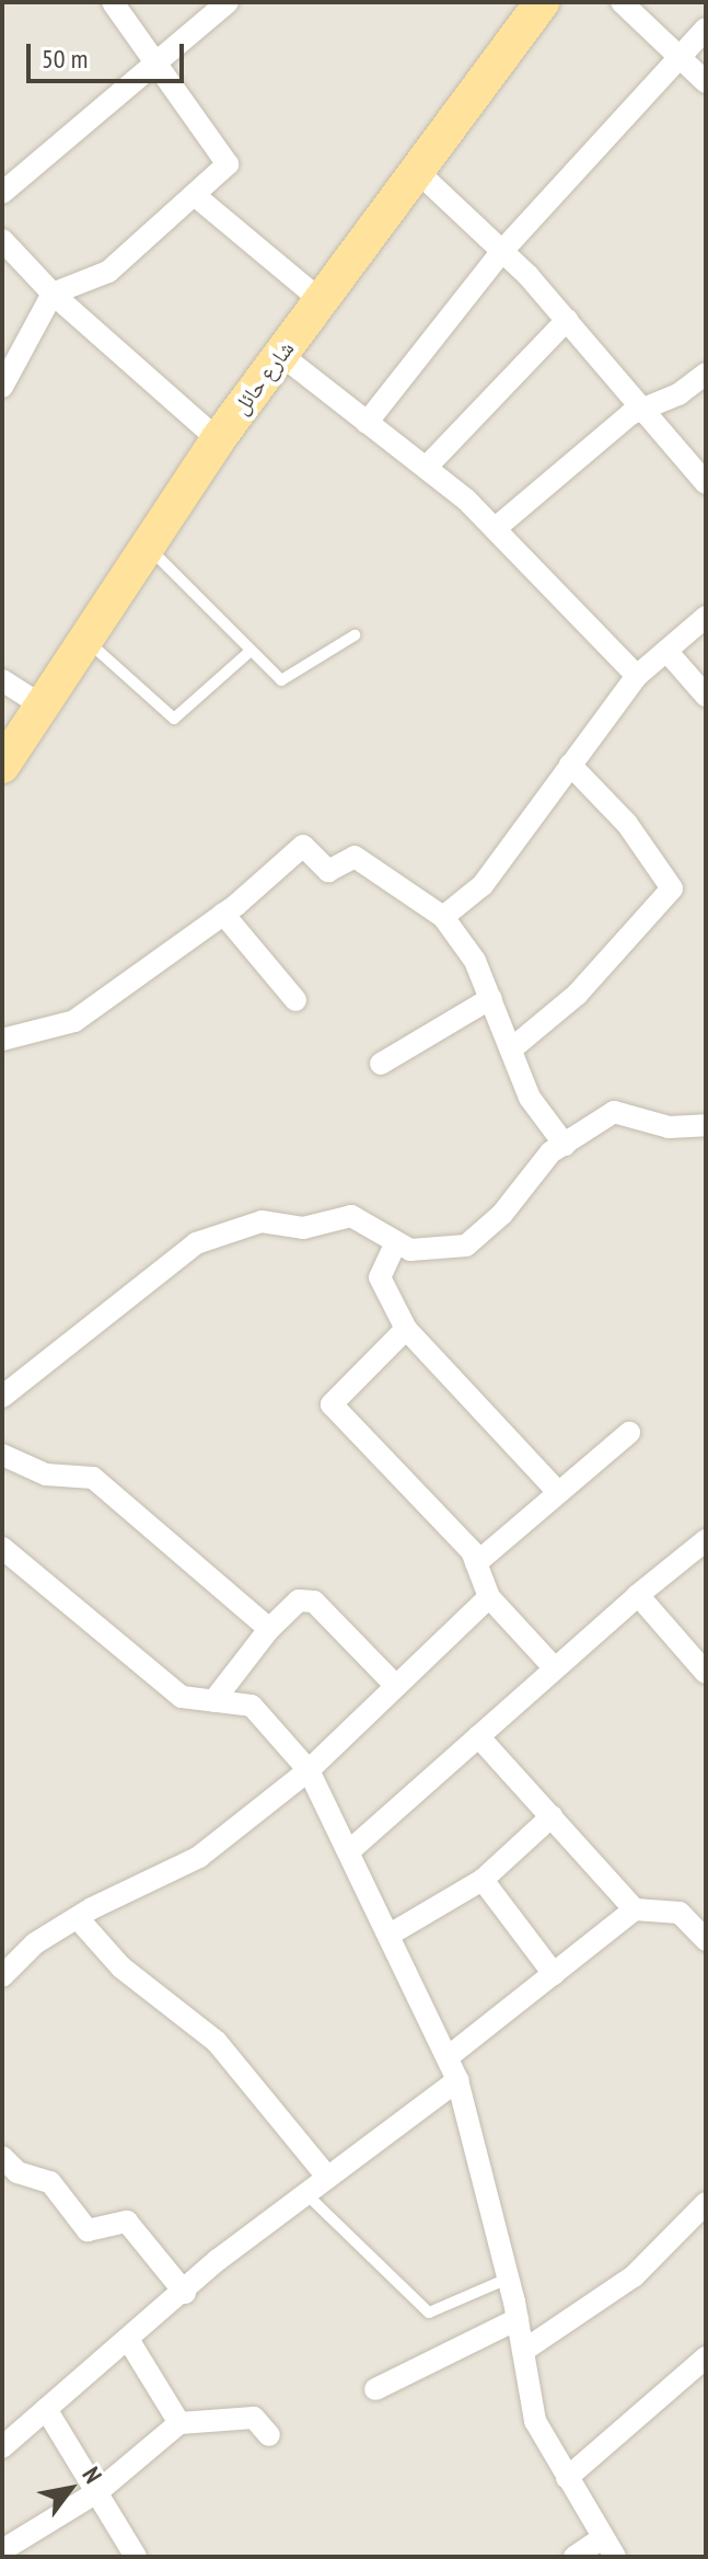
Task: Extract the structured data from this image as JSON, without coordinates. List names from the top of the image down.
{
  "streets": {
    "main road": ["شارع حائل"]
  },
  "scale_bar": "50 m",
  "north": "top right"
}
